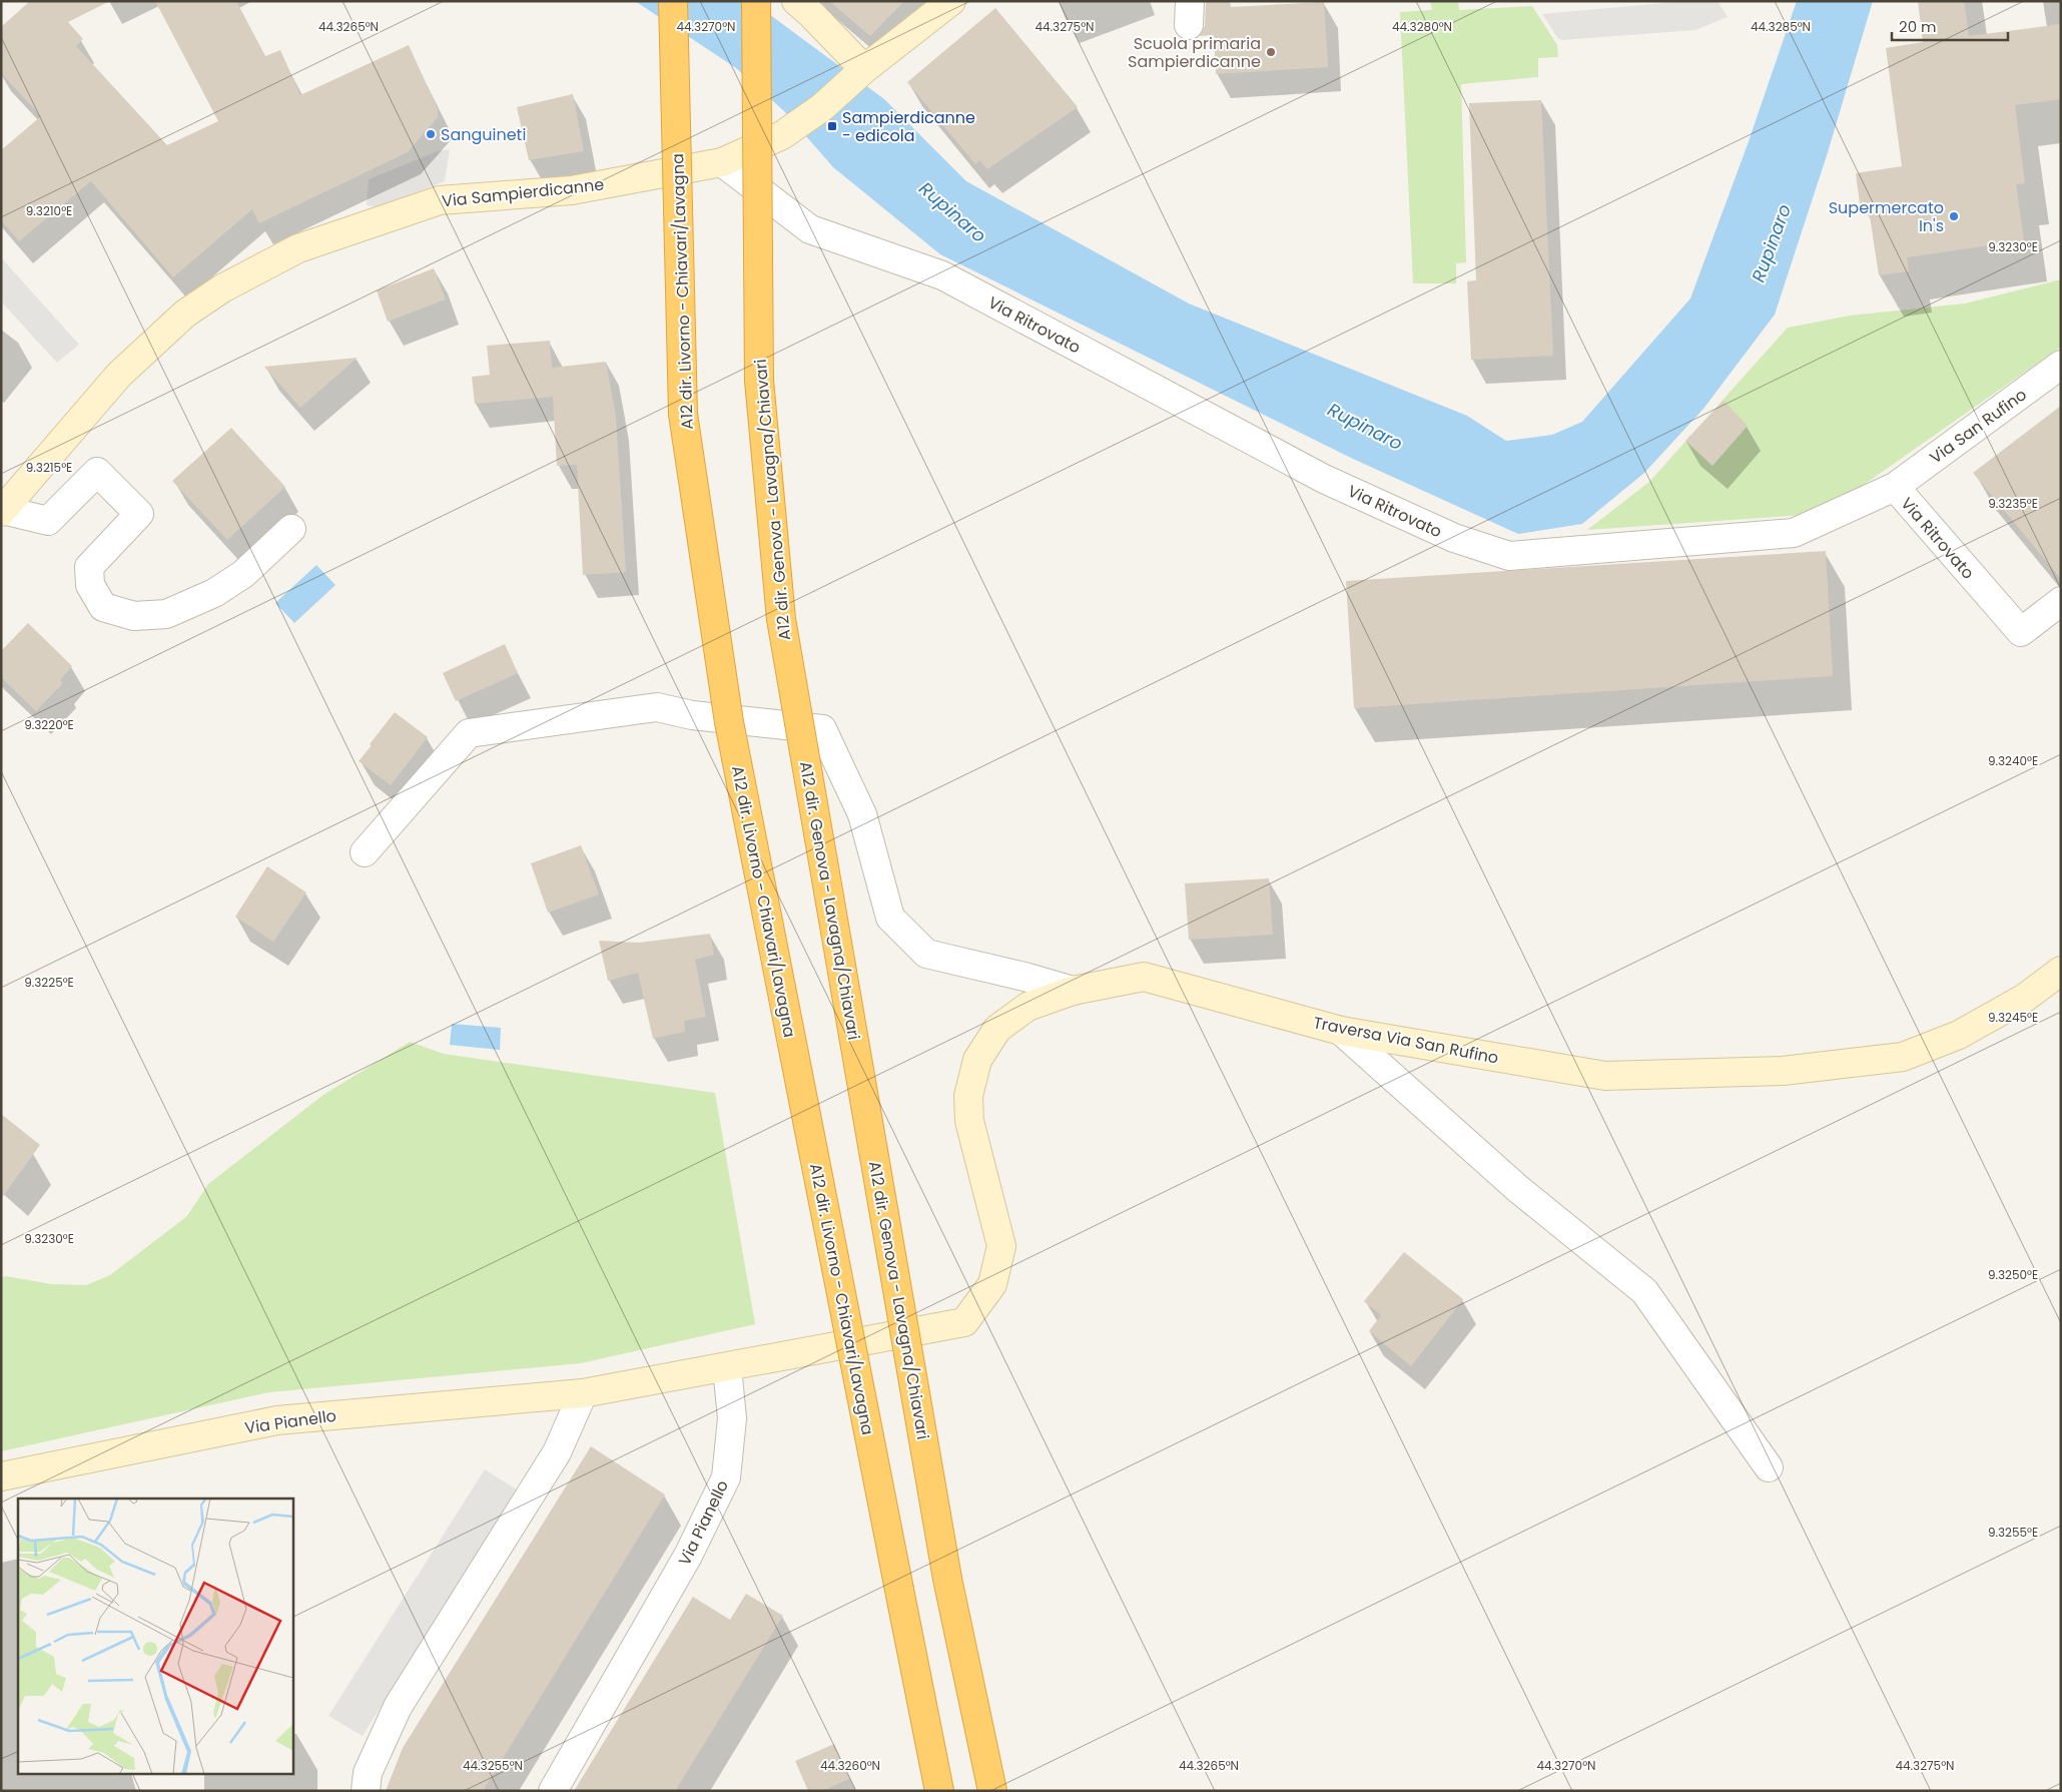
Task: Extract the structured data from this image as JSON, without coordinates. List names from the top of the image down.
{
  "streets": {
    "highway": ["A12 dir. Livorno - Chiavari/Lavagna", "A12 dir. Genova - Lavagna/Chiavari"],
    "street": [
      "Via Sampierdicanne",
      "Via Ritrovato",
      "Via San Rufino",
      "Traversa Via San Rufino",
      "Via Pianello"
    ]
  },
  "crossings": [
    ["Via Sampierdicanne", "Via Ritrovato"],
    ["Via Ritrovato", "Via San Rufino"],
    ["Traversa Via San Rufino", "Via Pianello"]
  ],
  "water": ["Rupinaro"],
  "places": {
    "other": ["Scuola primaria Sampierdicanne", "Sanguineti", "Supermercato In's"],
    "transit": ["Sampierdicanne - edicola"]
  },
  "scale_bar": "20 m",
  "coordinates": [
    "44.3265°N",
    "44.3270°N",
    "44.3275°N",
    "44.3280°N",
    "44.3285°N",
    "9.3210°E",
    "9.3230°E",
    "9.3215°E",
    "9.3235°E",
    "9.3220°E",
    "9.3240°E",
    "9.3225°E",
    "9.3245°E",
    "9.3250°E",
    "9.3255°E",
    "44.3255°N",
    "44.3260°N"
  ]
}
